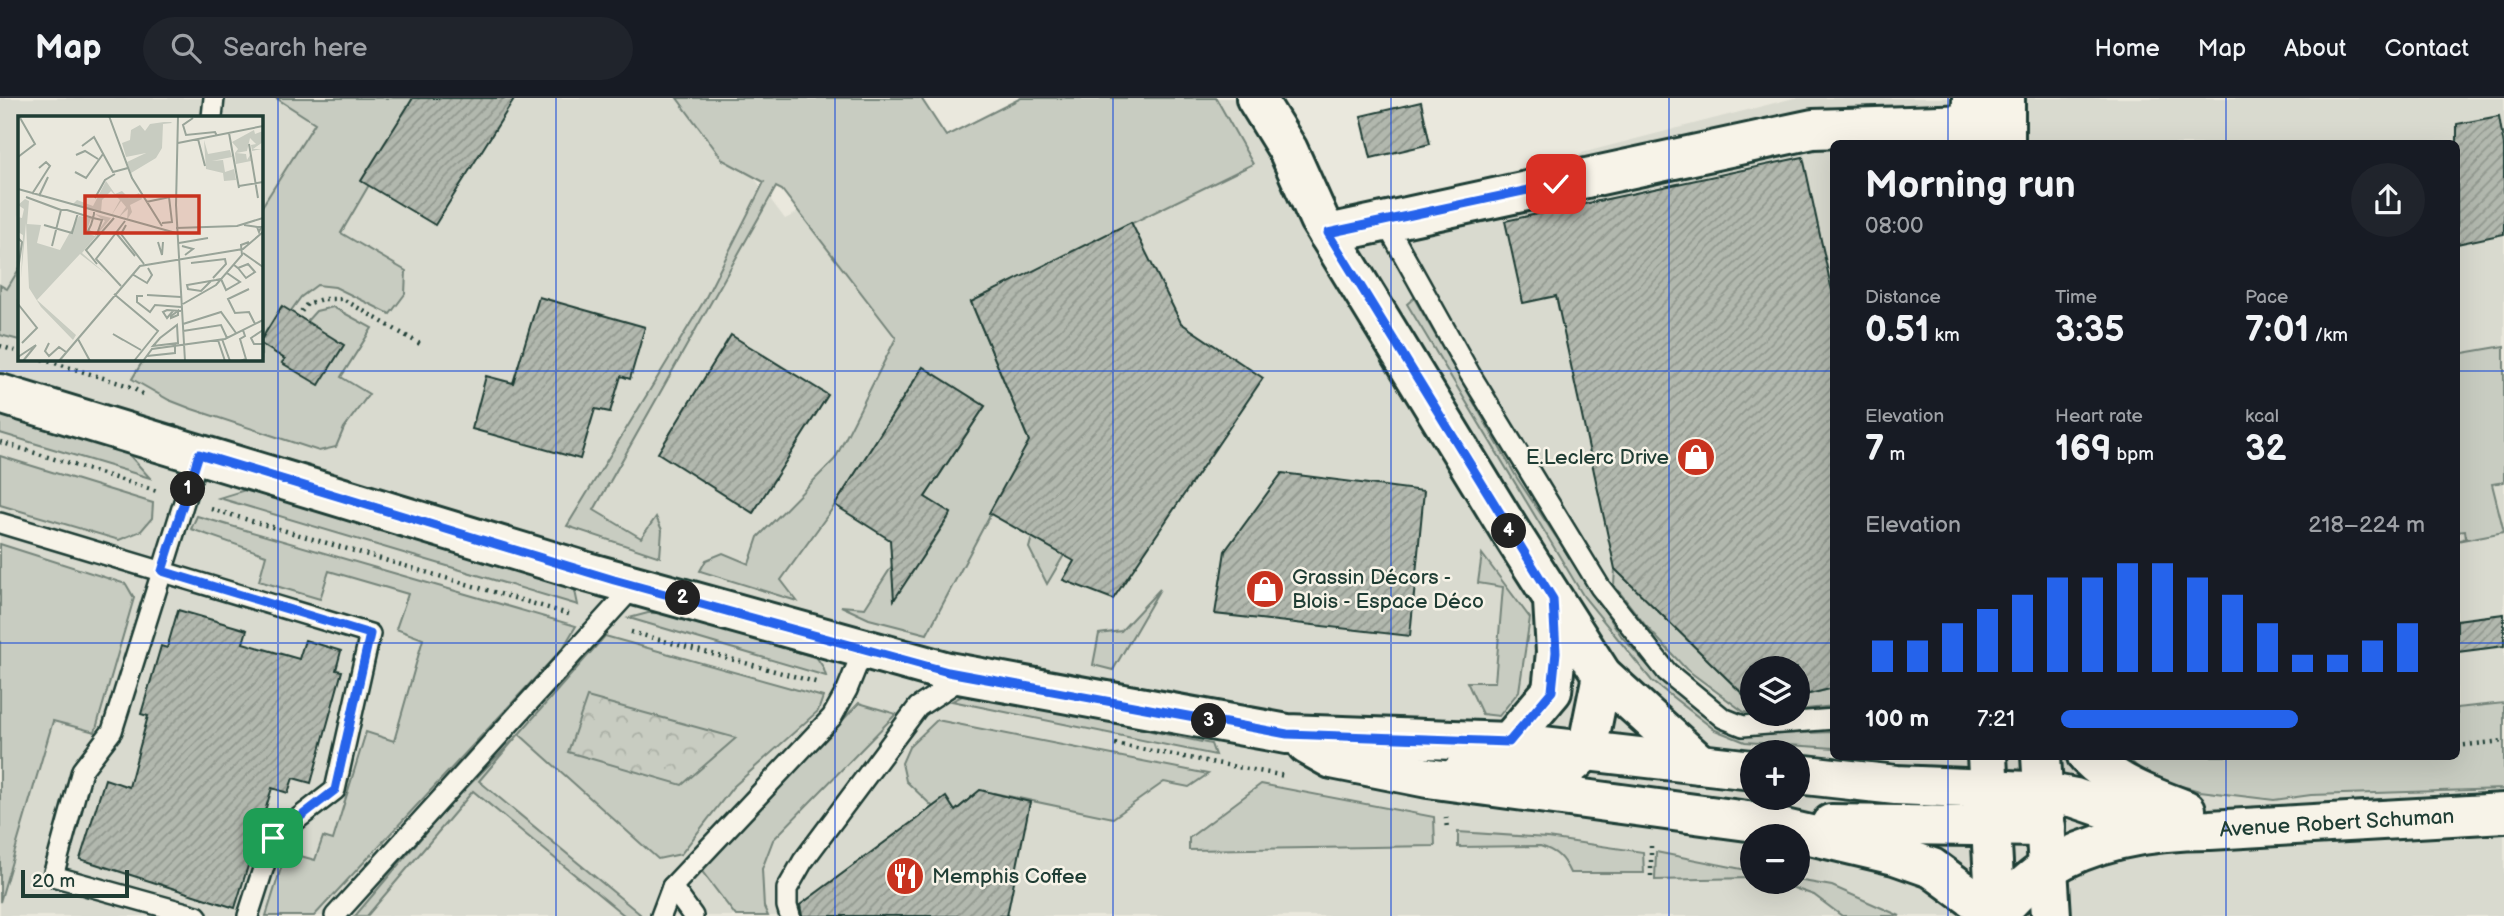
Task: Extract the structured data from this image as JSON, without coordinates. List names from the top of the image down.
{
  "streets": {
    "street": ["Avenue Robert Schuman"]
  },
  "places": {
    "shop": ["E.Leclerc Drive", "Grassin Décors - Blois - Espace Déco"],
    "restaurant": ["Memphis Coffee"]
  },
  "scale_bar": "20 m",
  "page": {
    "header": "Map",
    "search": "Search here",
    "nav": [
      "Home",
      "Map",
      "About",
      "Contact"
    ],
    "heading": ["Morning run", "08:00"],
    "stats": [
      ["Distance", "0.51 km"],
      ["Time", "3:35"],
      ["Pace", "7:01 /km"],
      ["Elevation", "7 m"],
      ["Heart rate", "169 bpm"],
      ["kcal", "32"]
    ],
    "pins": [
      "1",
      "4",
      "2",
      "3"
    ],
    "chart": ["Elevation", "218–224 m"],
    "map_buttons": ["+", "−"],
    "list": [
      {
        "name": "100 m",
        "note": "7:21"
      }
    ],
    "scale": "20 m"
  }
}
